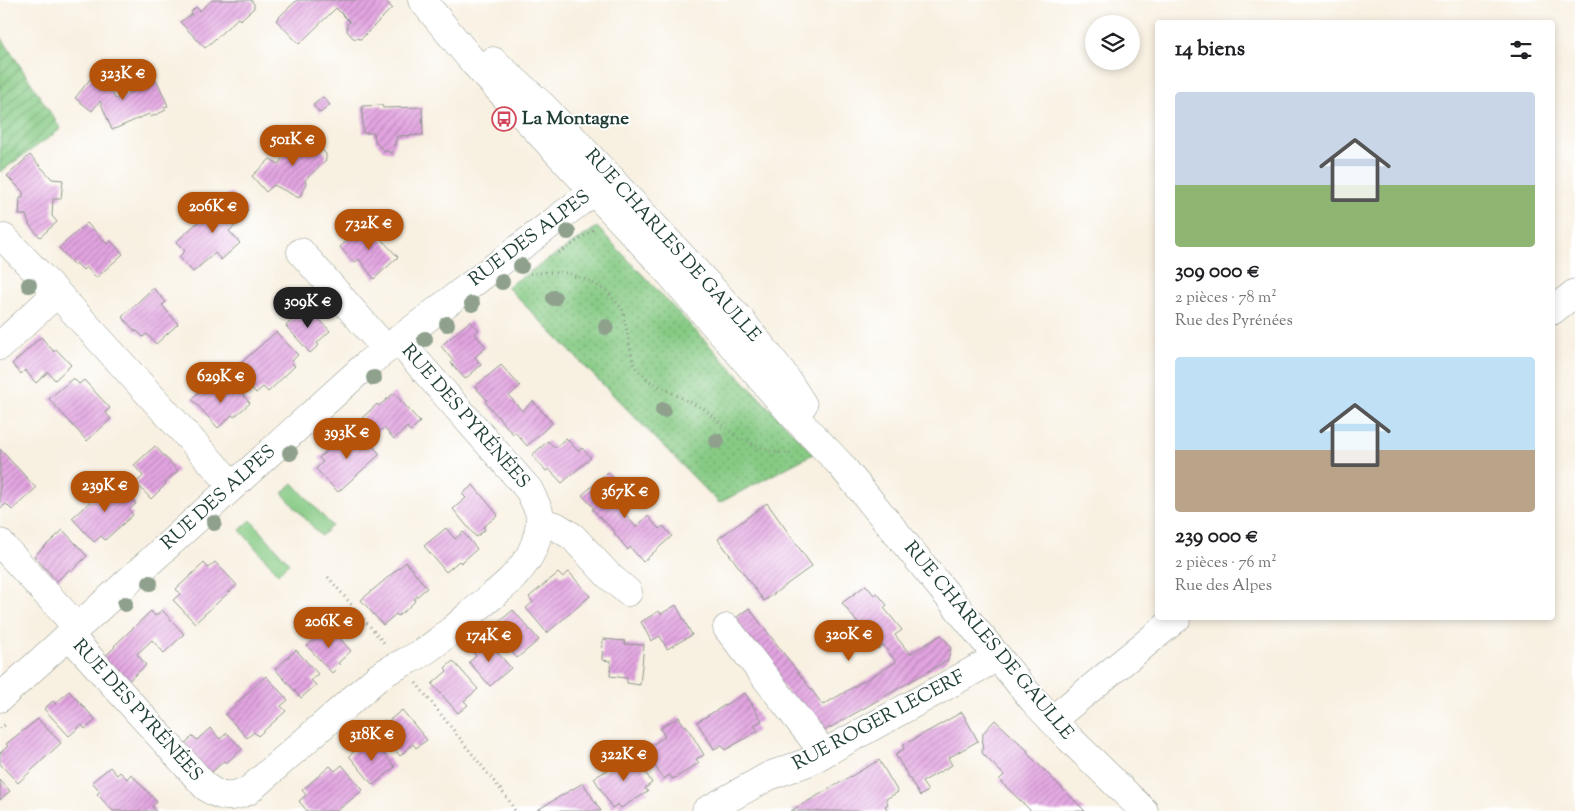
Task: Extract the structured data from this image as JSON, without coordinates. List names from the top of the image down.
{
  "streets": {
    "street": [
      "RUE DES ALPES",
      "RUE CHARLES DE GAULLE",
      "RUE DES PYRÉNÉES",
      "RUE ROGER LECERF"
    ]
  },
  "crossings": [
    ["RUE DES ALPES", "RUE CHARLES DE GAULLE"],
    ["RUE DES ALPES", "RUE DES PYRÉNÉES"],
    ["RUE CHARLES DE GAULLE", "RUE ROGER LECERF"]
  ],
  "places": {
    "bus stop": ["La Montagne"]
  },
  "page": {
    "heading": "14 biens",
    "price": [
      "323K €",
      "501K €",
      "206K €",
      "732K €",
      "309K €",
      "629K €",
      "393K €",
      "239K €",
      "367K €",
      "206K €",
      "320K €",
      "174K €",
      "318K €",
      "322K €"
    ],
    "list": [
      {
        "name": "309 000 €",
        "note": "2 pièces · 78 m² · Rue des Pyrénées"
      },
      {
        "name": "239 000 €",
        "note": "2 pièces · 76 m² · Rue des Alpes"
      }
    ]
  }
}
